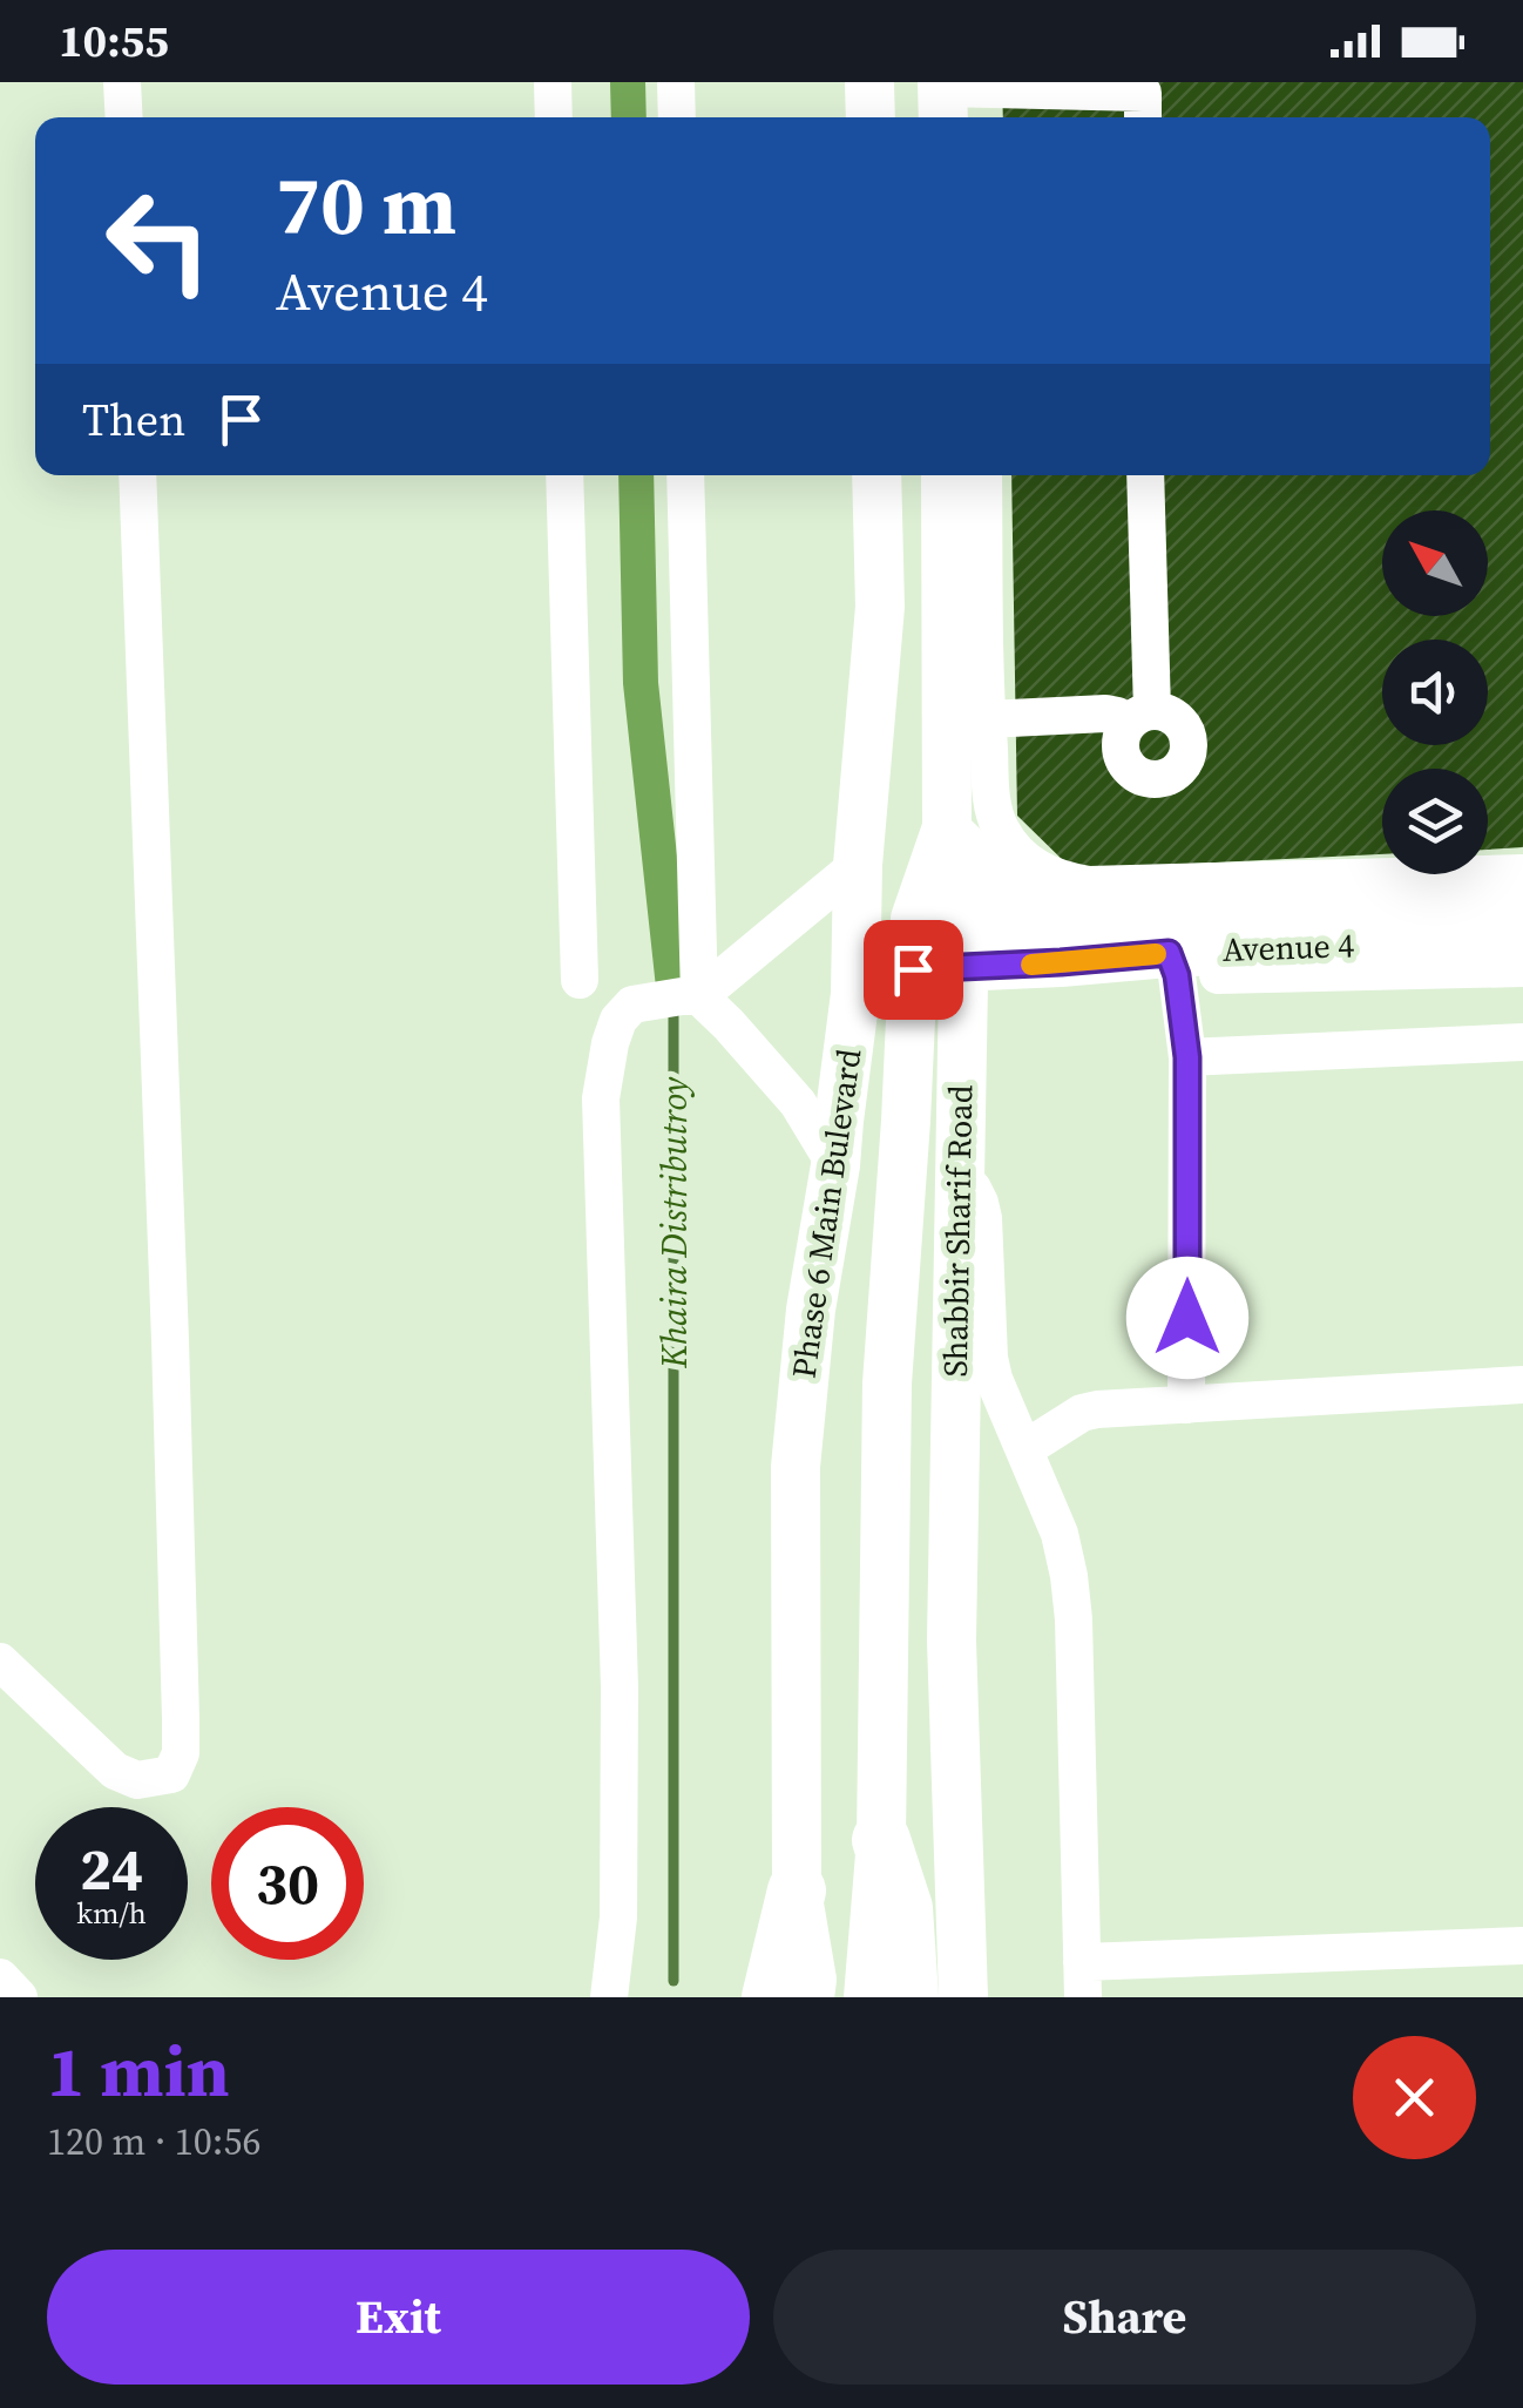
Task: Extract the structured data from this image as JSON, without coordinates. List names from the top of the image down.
{
  "streets": {
    "main road": ["Avenue 4", "Phase 6 Main Bulevard", "Shabbir Sharif Road"]
  },
  "crossings": [
    ["Avenue 4", "Shabbir Sharif Road"]
  ],
  "water": ["Khaira Distributroy"],
  "north": "top left",
  "page": {
    "status": "10:55",
    "turn": ["70 m", "Avenue 4"],
    "then": "Then",
    "speed": "24 km/h",
    "limit": "30",
    "heading": ["1 min", "120 m · 10:56"],
    "buttons": ["Exit", "Share"]
  }
}
